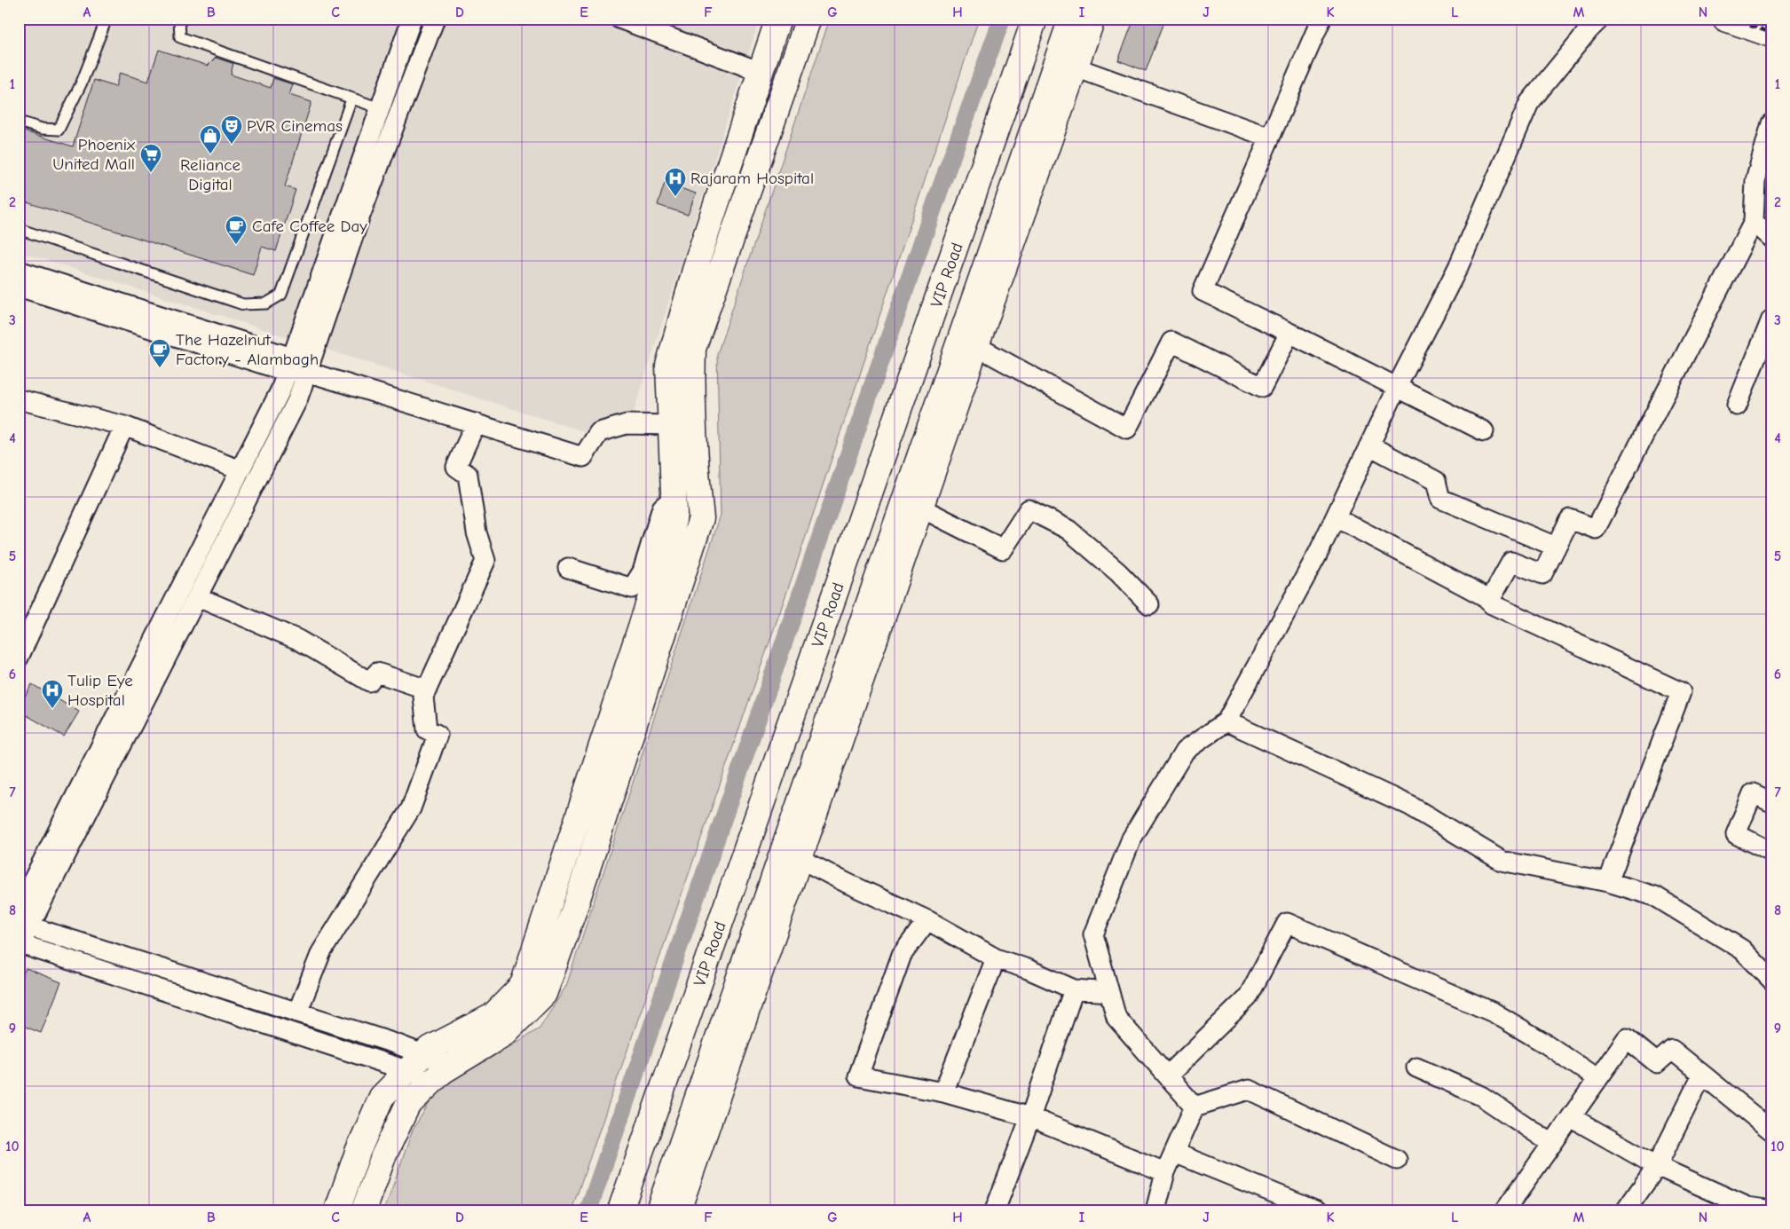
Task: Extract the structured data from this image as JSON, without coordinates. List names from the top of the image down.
{
  "streets": {
    "street": ["VIP Road"]
  },
  "places": {
    "theatre": ["PVR Cinemas"],
    "shop": ["Reliance Digital"],
    "supermarket": ["Phoenix United Mall"],
    "hospital": ["Rajaram Hospital", "Tulip Eye Hospital"],
    "cafe": ["Cafe Coffee Day", "The Hazelnut Factory - Alambagh"]
  },
  "grid": {
    "columns": [
      "A",
      "B",
      "C",
      "D",
      "E",
      "F",
      "G",
      "H",
      "I",
      "J",
      "K",
      "L",
      "M",
      "N"
    ],
    "rows": [
      "1",
      "2",
      "3",
      "4",
      "5",
      "6",
      "7",
      "8",
      "9",
      "10"
    ]
  }
}
